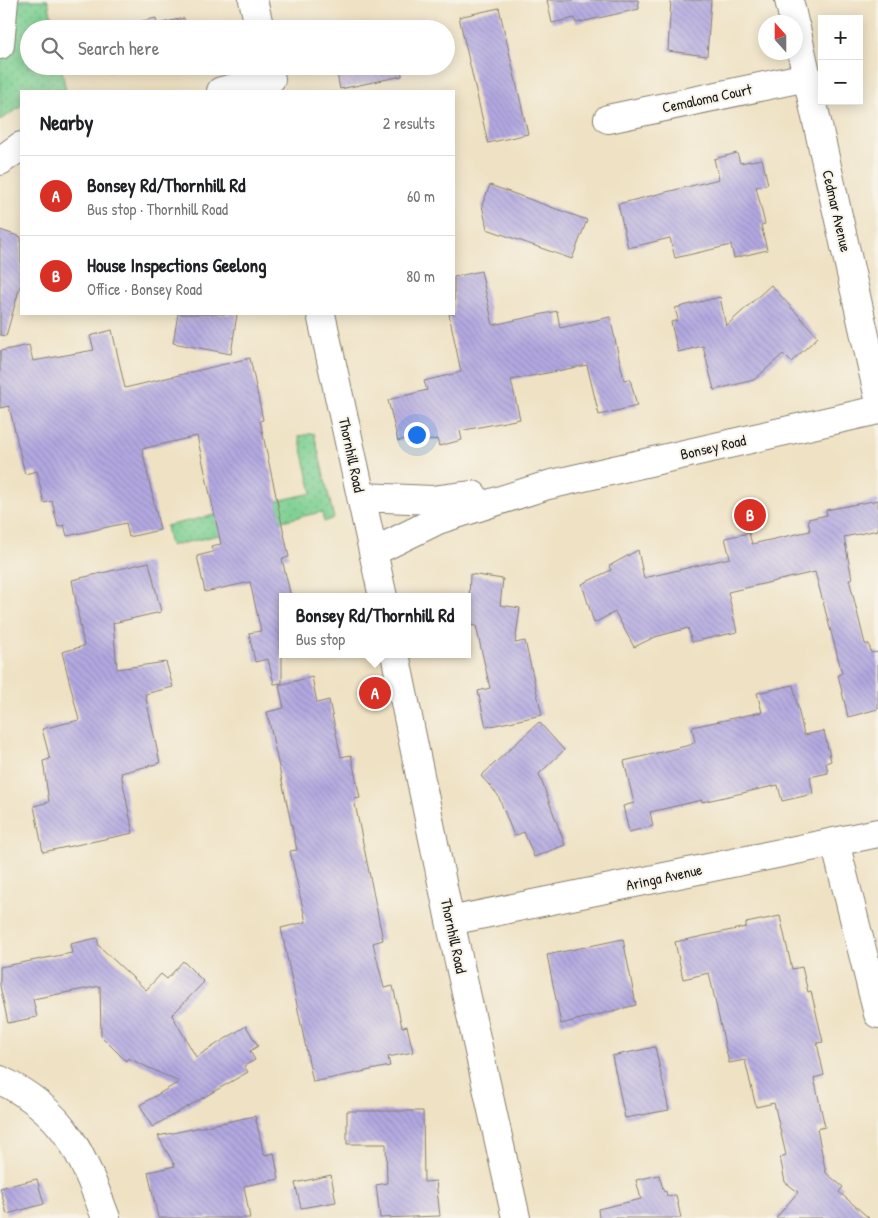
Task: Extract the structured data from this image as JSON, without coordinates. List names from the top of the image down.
{
  "streets": {
    "street": [
      "Cemaloma Court",
      "Cedmar Avenue",
      "Bonsey Road",
      "Thornhill Road",
      "Aringa Avenue"
    ]
  },
  "crossings": [
    ["Cemaloma Court", "Cedmar Avenue"],
    ["Bonsey Road", "Thornhill Road"],
    ["Thornhill Road", "Aringa Avenue"]
  ],
  "north": "top",
  "page": {
    "map_buttons": ["+", "−"],
    "search": "Search here",
    "heading": ["Nearby", "2 results"],
    "list": [
      {
        "mark": "A",
        "name": "Bonsey Rd/Thornhill Rd",
        "note": "Bus stop · Thornhill Road",
        "value": "60 m"
      },
      {
        "mark": "B",
        "name": "House Inspections Geelong",
        "note": "Office · Bonsey Road",
        "value": "80 m"
      }
    ],
    "pins": ["B", "A"],
    "popup": ["Bonsey Rd/Thornhill Rd", "Bus stop"]
  }
}
